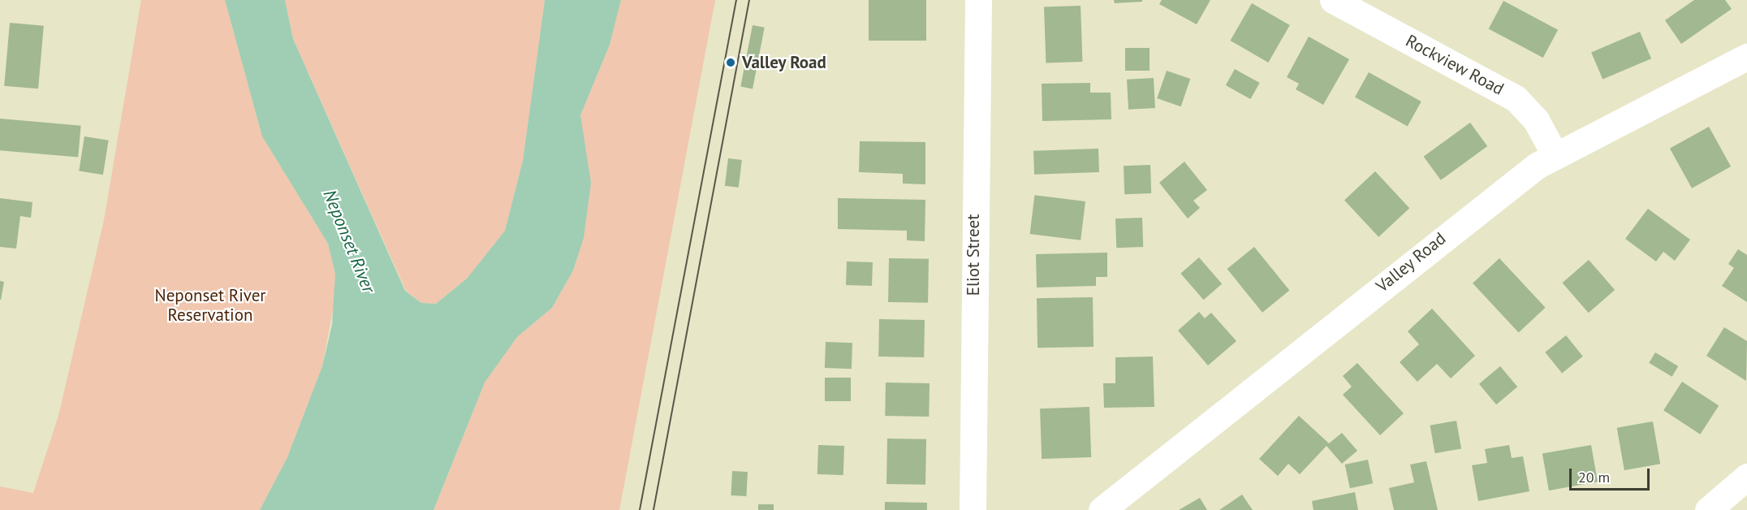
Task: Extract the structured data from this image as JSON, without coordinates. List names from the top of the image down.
{
  "streets": {
    "street": ["Rockview Road", "Eliot Street", "Valley Road"]
  },
  "crossings": [
    ["Rockview Road", "Valley Road"]
  ],
  "water": ["Neponset River"],
  "parks": ["Neponset River Reservation"],
  "places": ["Valley Road"],
  "scale_bar": "20 m"
}
